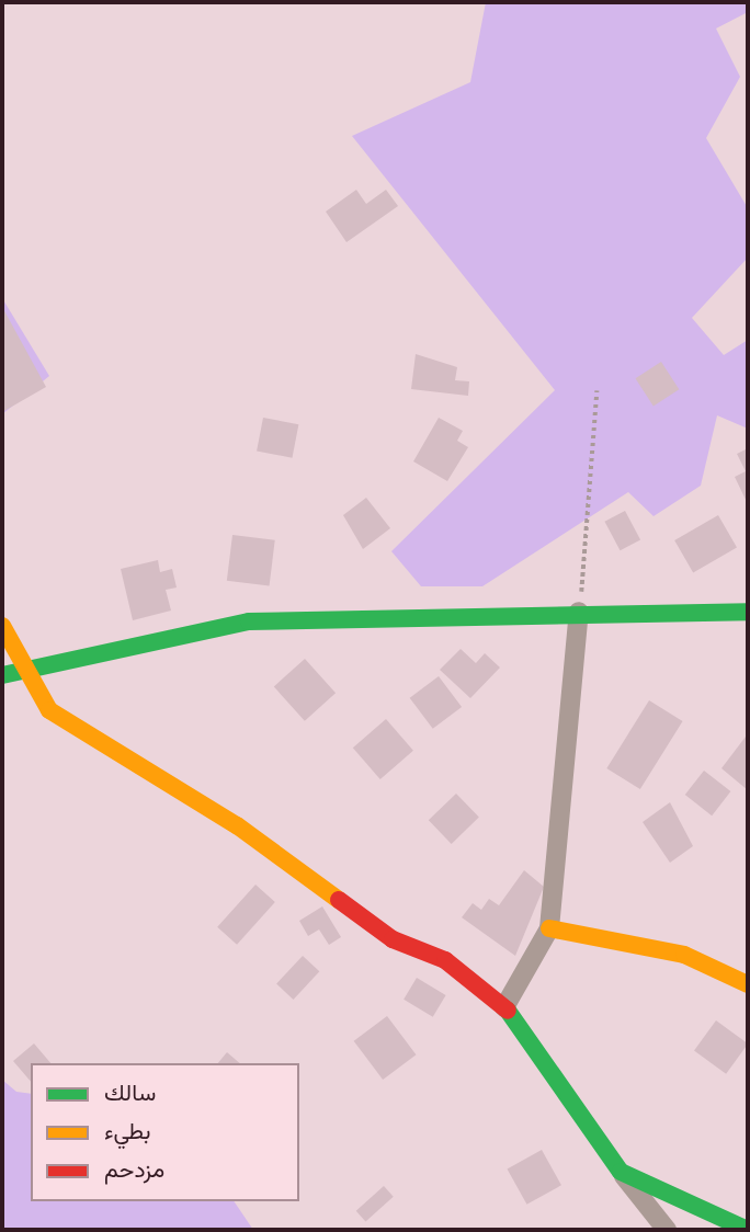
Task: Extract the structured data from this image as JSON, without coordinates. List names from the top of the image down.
{
  "legend": ["سالك", "بطيء", "مزدحم"]
}
